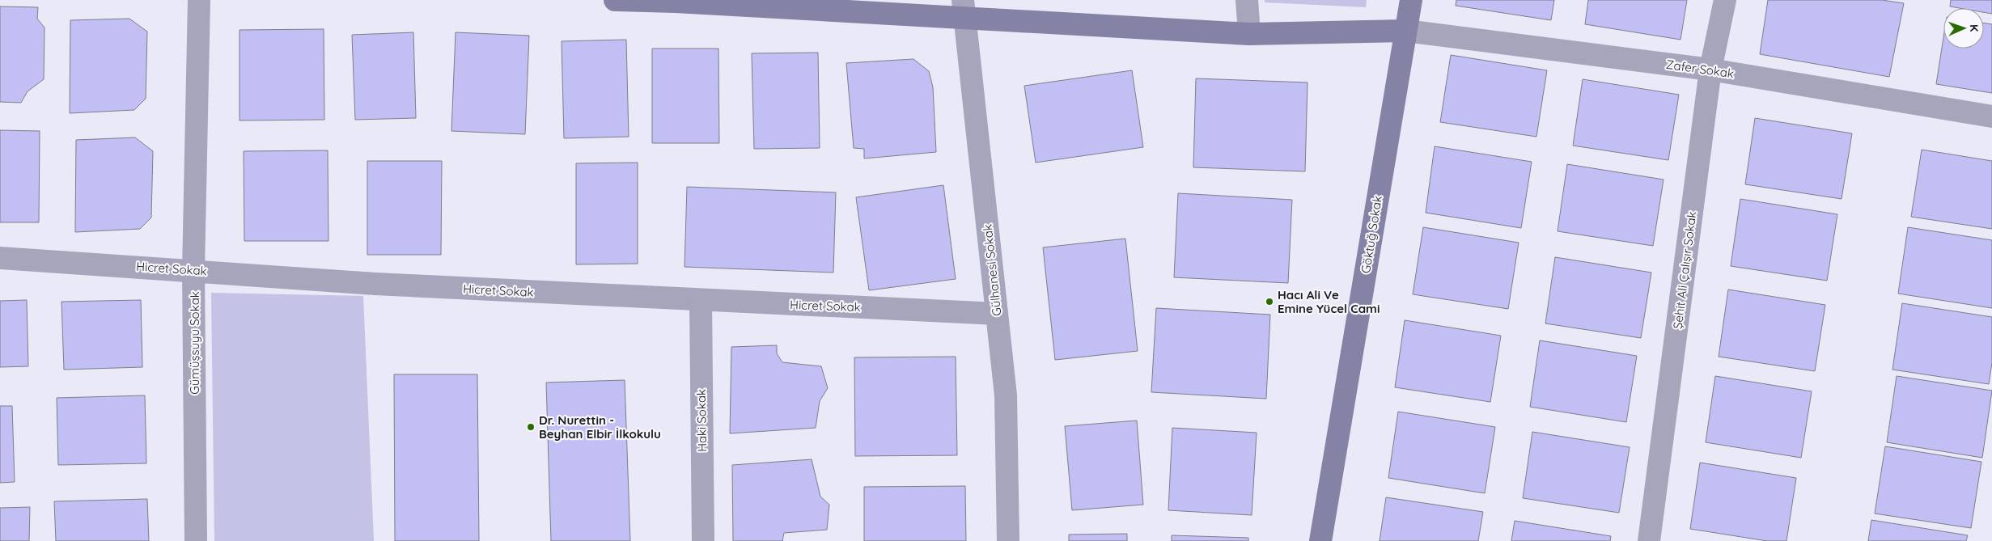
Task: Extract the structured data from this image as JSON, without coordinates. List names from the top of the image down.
{
  "streets": {
    "street": [
      "Zafer Sokak",
      "Göktuğ Sokak",
      "Hicret Sokak",
      "Gülhanesi Sokak",
      "Şehit Ali Çalışır Sokak",
      "Gümüşsuyu Sokak",
      "Haki Sokak"
    ]
  },
  "crossings": [
    ["Zafer Sokak", "Göktuğ Sokak"],
    ["Zafer Sokak", "Şehit Ali Çalışır Sokak"],
    ["Hicret Sokak", "Gülhanesi Sokak"],
    ["Hicret Sokak", "Gümüşsuyu Sokak"],
    ["Hicret Sokak", "Haki Sokak"]
  ],
  "places": ["Hacı Ali Ve Emine Yücel Cami", "Dr. Nurettin - Beyhan Elbir İlkokulu"],
  "north": "right"
}
